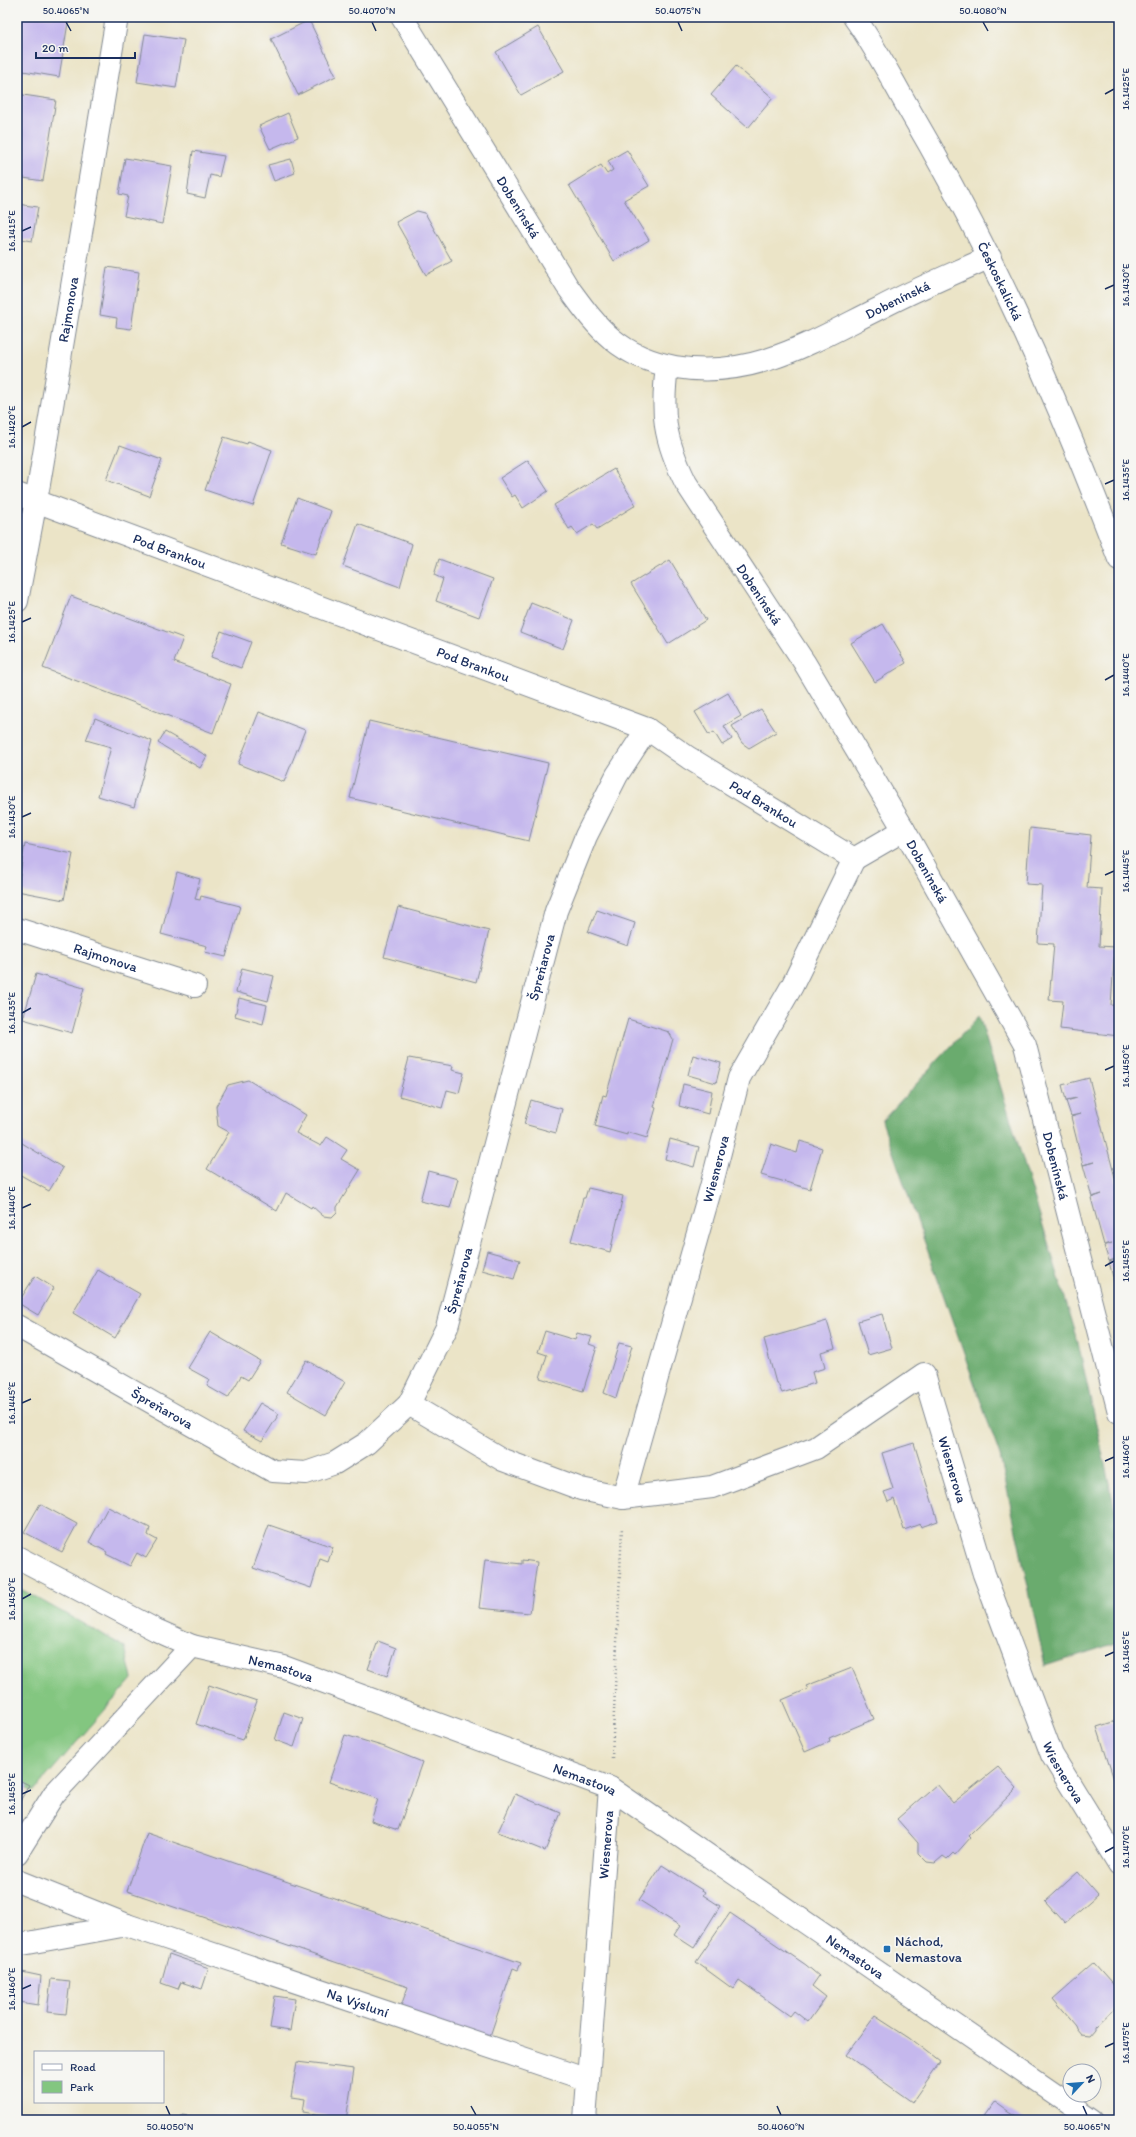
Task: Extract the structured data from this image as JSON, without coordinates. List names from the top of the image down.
{
  "streets": {
    "street": [
      "Dobenínská",
      "Českoskalická",
      "Rajmonova",
      "Pod Brankou",
      "Špreňarova",
      "Wiesnerova",
      "Nemastova",
      "Na Výsluní"
    ]
  },
  "crossings": [
    ["Dobenínská", "Českoskalická"],
    ["Rajmonova", "Pod Brankou"],
    ["Pod Brankou", "Špreňarova"],
    ["Pod Brankou", "Wiesnerova"],
    ["Wiesnerova", "Nemastova"],
    ["Wiesnerova", "Na Výsluní"]
  ],
  "places": {
    "transit": ["Náchod, Nemastova"]
  },
  "legend": ["Road", "Park"],
  "scale_bar": "20 m",
  "north": "top right",
  "coordinates": [
    "50.4065°N",
    "50.4070°N",
    "50.4075°N",
    "50.4080°N",
    "16.1425°E",
    "16.1415°E",
    "16.1430°E",
    "16.1420°E",
    "16.1435°E",
    "16.1440°E",
    "16.1445°E",
    "16.1450°E",
    "16.1455°E",
    "16.1460°E",
    "16.1465°E",
    "16.1470°E",
    "16.1475°E",
    "50.4050°N",
    "50.4055°N",
    "50.4060°N"
  ]
}
